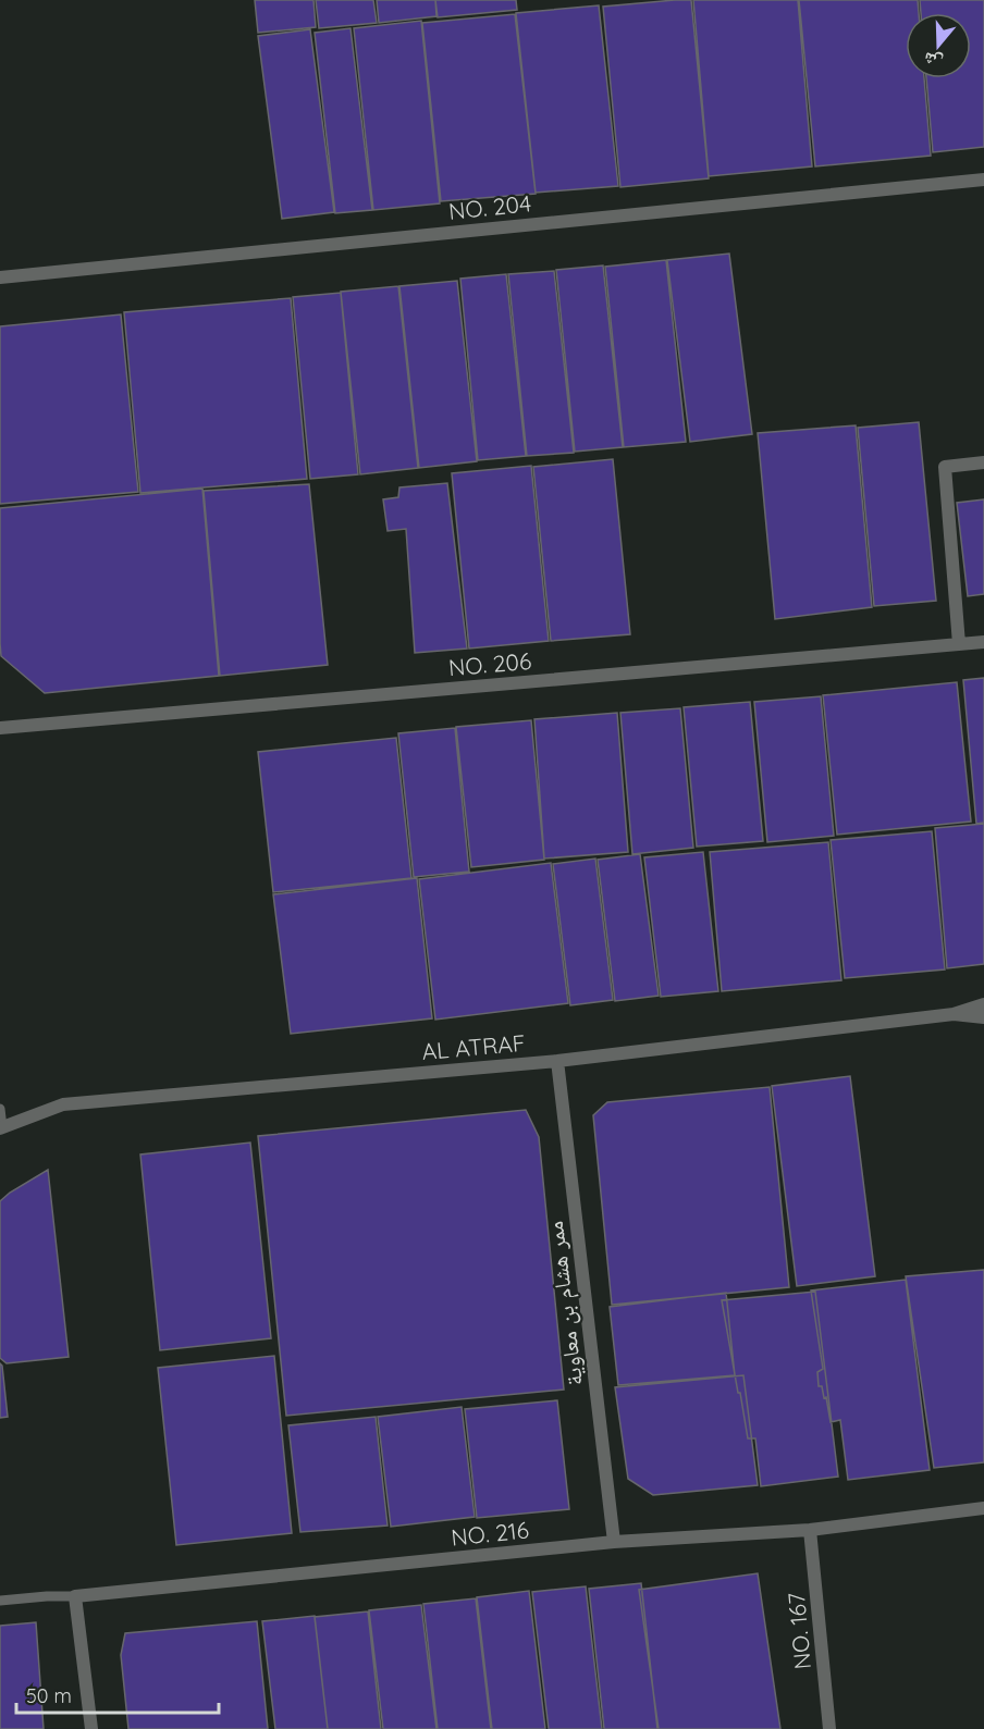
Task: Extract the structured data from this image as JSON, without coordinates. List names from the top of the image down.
{
  "streets": {
    "street": [
      "NO. 204",
      "NO. 206",
      "AL ATRAF",
      "ممر هشام بن معاوية",
      "NO. 216",
      "NO. 167"
    ]
  },
  "crossings": [
    ["AL ATRAF", "ممر هشام بن معاوية"],
    ["ممر هشام بن معاوية", "NO. 216"],
    ["NO. 216", "NO. 167"]
  ],
  "scale_bar": "50 m",
  "north": "bottom"
}
